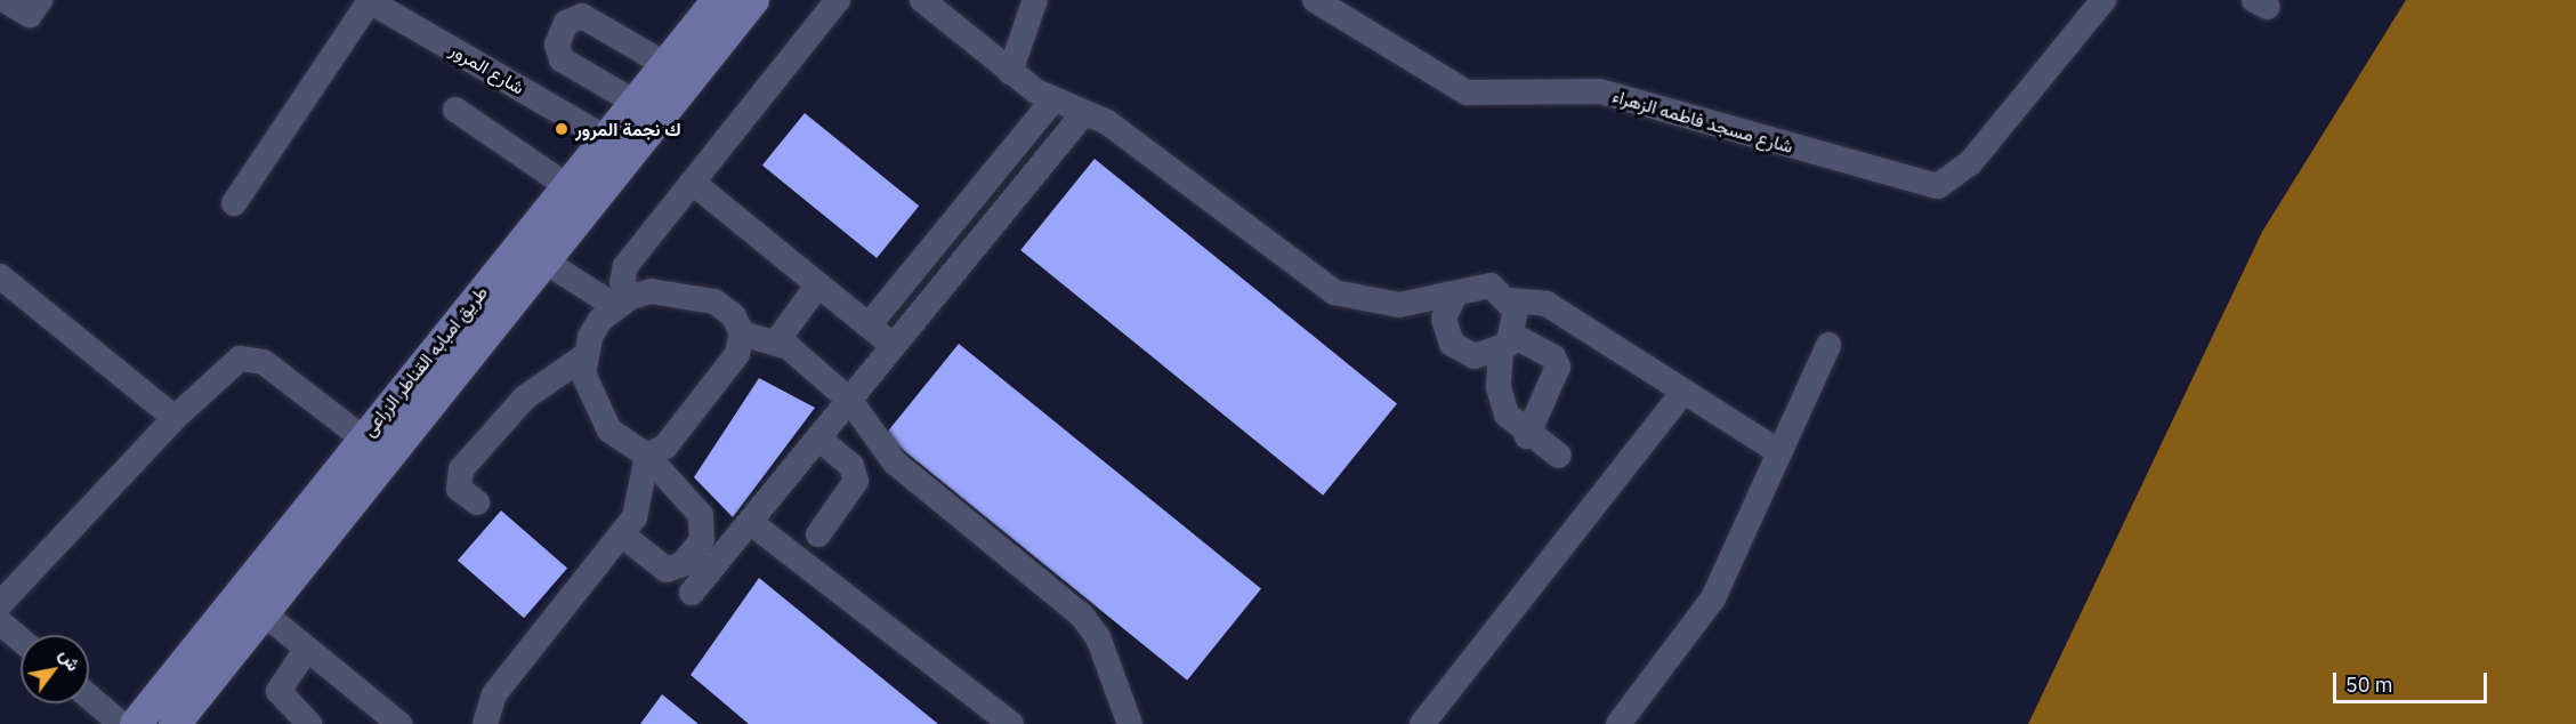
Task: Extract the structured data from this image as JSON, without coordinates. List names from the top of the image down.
{
  "streets": {
    "main road": ["طريق امبابه القناطر الزراعى"],
    "street": ["شارع المرور", "شارع مسجد فاطمه الزهراء"]
  },
  "crossings": [
    ["شارع المرور", "طريق امبابه القناطر الزراعى"]
  ],
  "places": ["ك نجمة المرور"],
  "scale_bar": "50 m",
  "north": "top right"
}
